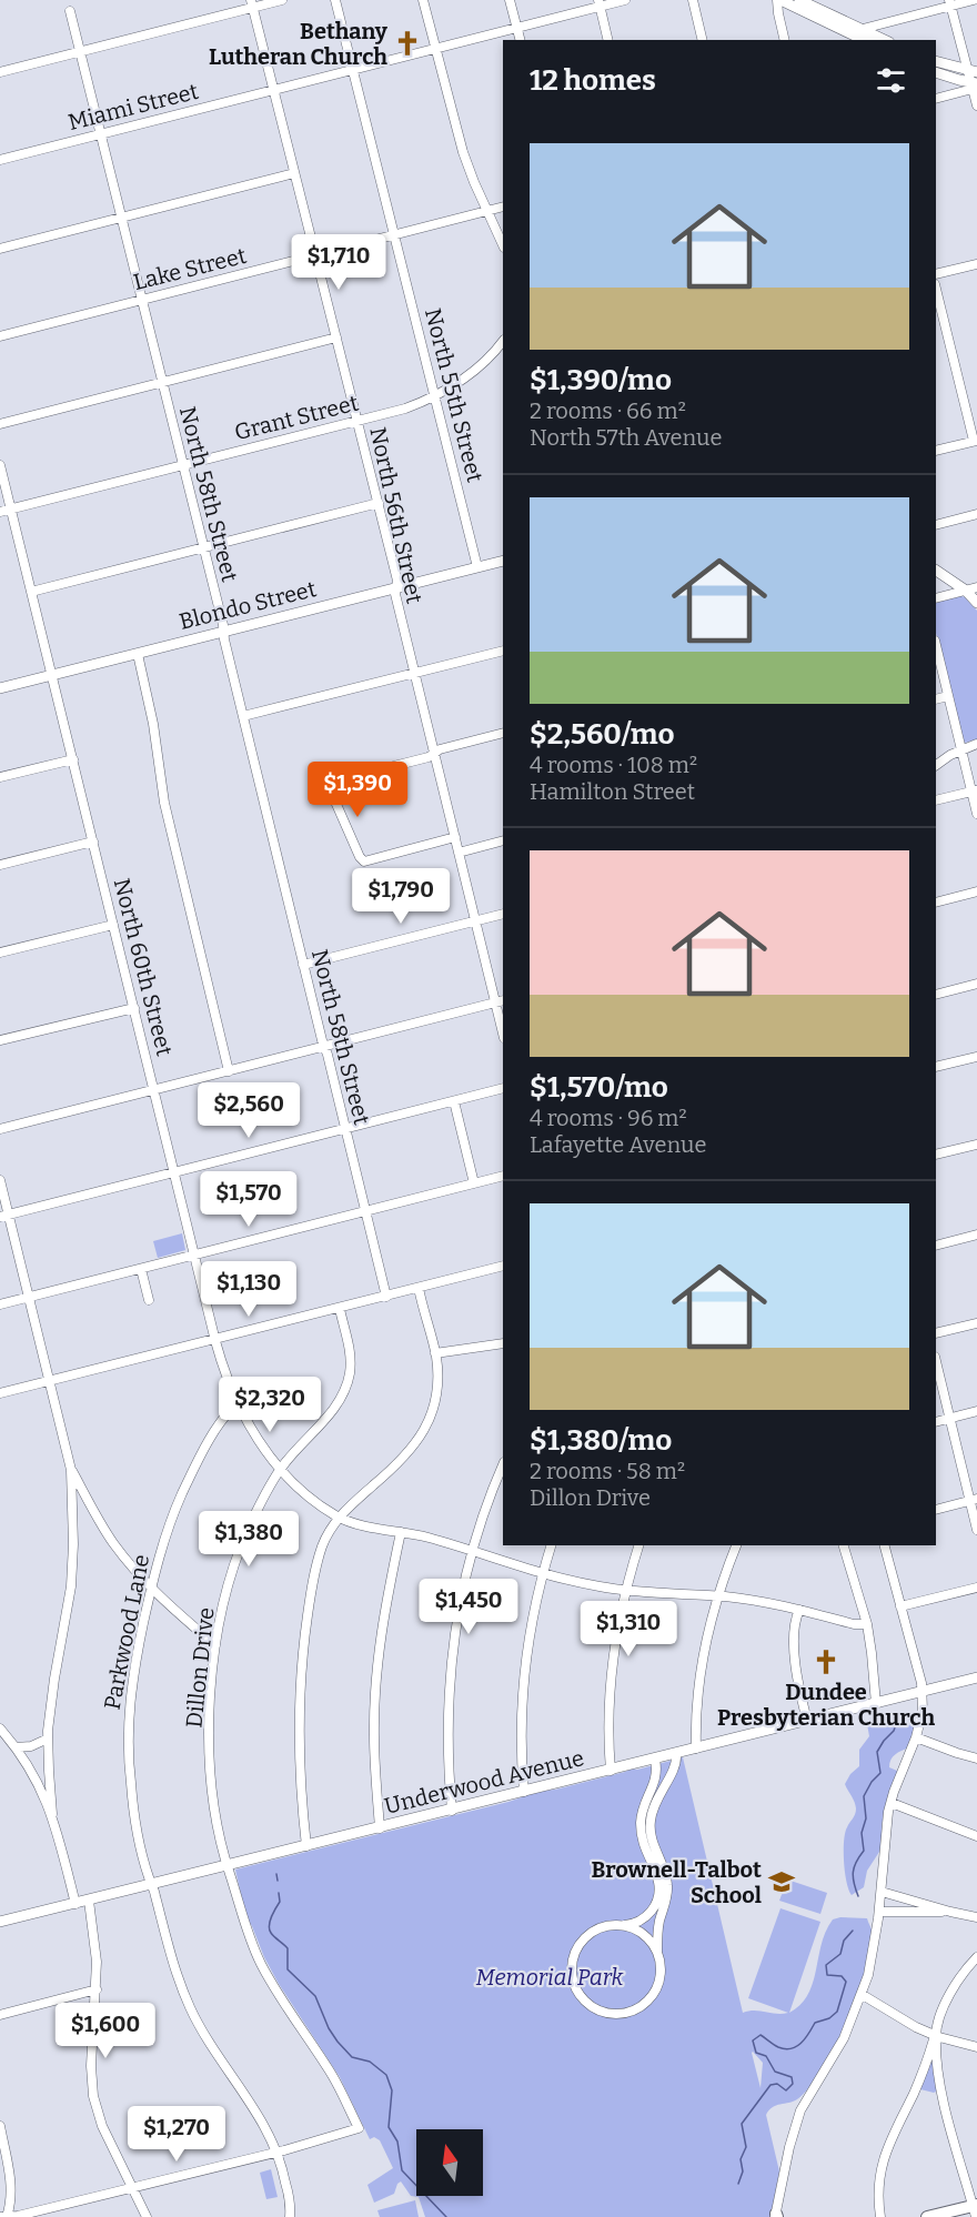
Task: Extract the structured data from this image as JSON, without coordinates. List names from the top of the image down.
{
  "streets": {
    "main road": ["Blondo Street", "Underwood Avenue"],
    "street": [
      "Miami Street",
      "Lake Street",
      "North 55th Street",
      "Grant Street",
      "North 58th Street",
      "North 56th Street",
      "North 60th Street",
      "Parkwood Lane",
      "Dillon Drive"
    ]
  },
  "crossings": [
    ["Miami Street", "North 55th Street"],
    ["Miami Street", "North 58th Street"],
    ["Miami Street", "North 56th Street"],
    ["Lake Street", "North 55th Street"],
    ["Lake Street", "North 58th Street"],
    ["Lake Street", "North 56th Street"],
    ["North 55th Street", "Grant Street"],
    ["North 55th Street", "Blondo Street"],
    ["Grant Street", "North 58th Street"],
    ["Grant Street", "North 56th Street"],
    ["Grant Street", "North 60th Street"],
    ["North 58th Street", "Blondo Street"],
    ["North 56th Street", "Blondo Street"],
    ["Blondo Street", "North 60th Street"],
    ["North 60th Street", "Parkwood Lane"],
    ["North 60th Street", "Dillon Drive"],
    ["Parkwood Lane", "Dillon Drive"],
    ["Parkwood Lane", "Underwood Avenue"],
    ["Dillon Drive", "Underwood Avenue"]
  ],
  "parks": ["Memorial Park"],
  "places": {
    "church": ["Bethany Lutheran Church", "Dundee Presbyterian Church"],
    "school or university": ["Brownell-Talbot School"]
  },
  "north": "top",
  "page": {
    "heading": "12 homes",
    "list": [
      {
        "name": "$1,390/mo",
        "note": "2 rooms · 66 m² · North 57th Avenue"
      },
      {
        "name": "$2,560/mo",
        "note": "4 rooms · 108 m² · Hamilton Street"
      },
      {
        "name": "$1,570/mo",
        "note": "4 rooms · 96 m² · Lafayette Avenue"
      },
      {
        "name": "$1,380/mo",
        "note": "2 rooms · 58 m² · Dillon Drive"
      }
    ],
    "price": [
      "$1,710",
      "$1,390",
      "$1,790",
      "$2,560",
      "$1,570",
      "$1,130",
      "$2,320",
      "$1,380",
      "$1,450",
      "$1,310",
      "$1,600",
      "$1,270"
    ]
  }
}
